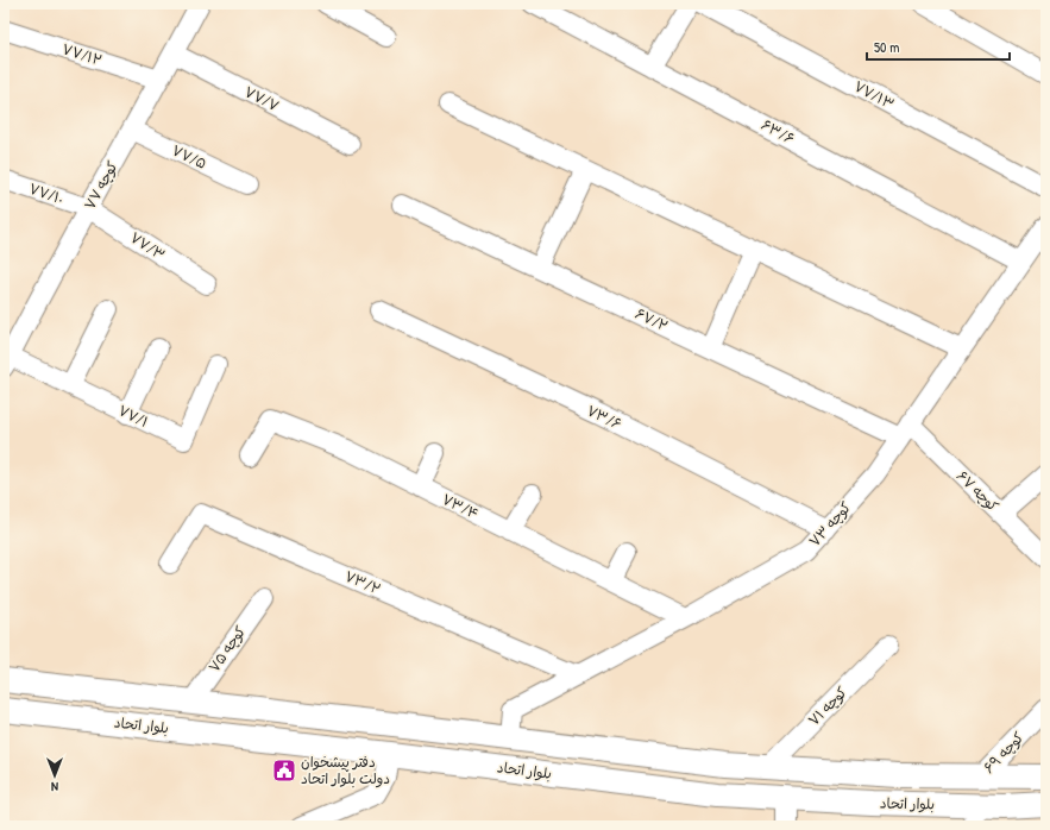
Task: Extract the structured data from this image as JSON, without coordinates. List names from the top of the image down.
{
  "streets": {
    "main road": ["بلوار اتحاد"],
    "street": [
      "۷۷/۱۲",
      "۷۷/۱۳",
      "۷۷/۷",
      "۶۳/۶",
      "۷۷/۵",
      "کوچه ۷۷",
      "۷۷/۱۰",
      "۷۷/۳",
      "۶۷/۲",
      "۷۷/۱",
      "۷۳/۶",
      "کوچه ۶۷",
      "۷۳/۴",
      "کوچه ۷۳",
      "۷۳/۲",
      "کوچه ۷۵",
      "کوچه ۷۱",
      "کوچه ۶۹"
    ]
  },
  "crossings": [
    ["۷۷/۱۲", "کوچه ۷۷"],
    ["۷۷/۷", "کوچه ۷۷"],
    ["۶۳/۶", "کوچه ۷۳"],
    ["۷۷/۵", "کوچه ۷۷"],
    ["کوچه ۷۷", "۷۷/۱۰"],
    ["کوچه ۷۷", "۷۷/۳"],
    ["کوچه ۷۷", "۷۷/۱"],
    ["۷۷/۱۰", "۷۷/۳"],
    ["۶۷/۲", "کوچه ۶۷"],
    ["۶۷/۲", "کوچه ۷۳"],
    ["۷۳/۶", "کوچه ۷۳"],
    ["کوچه ۶۷", "کوچه ۷۳"],
    ["۷۳/۴", "کوچه ۷۳"],
    ["کوچه ۷۳", "۷۳/۲"],
    ["کوچه ۷۳", "بلوار اتحاد"],
    ["کوچه ۷۵", "بلوار اتحاد"],
    ["کوچه ۷۱", "بلوار اتحاد"],
    ["بلوار اتحاد", "کوچه ۶۹"]
  ],
  "places": {
    "public building": ["دفتر پیشخوان دولت بلوار اتحاد"]
  },
  "scale_bar": "50 m",
  "north": "bottom"
}
